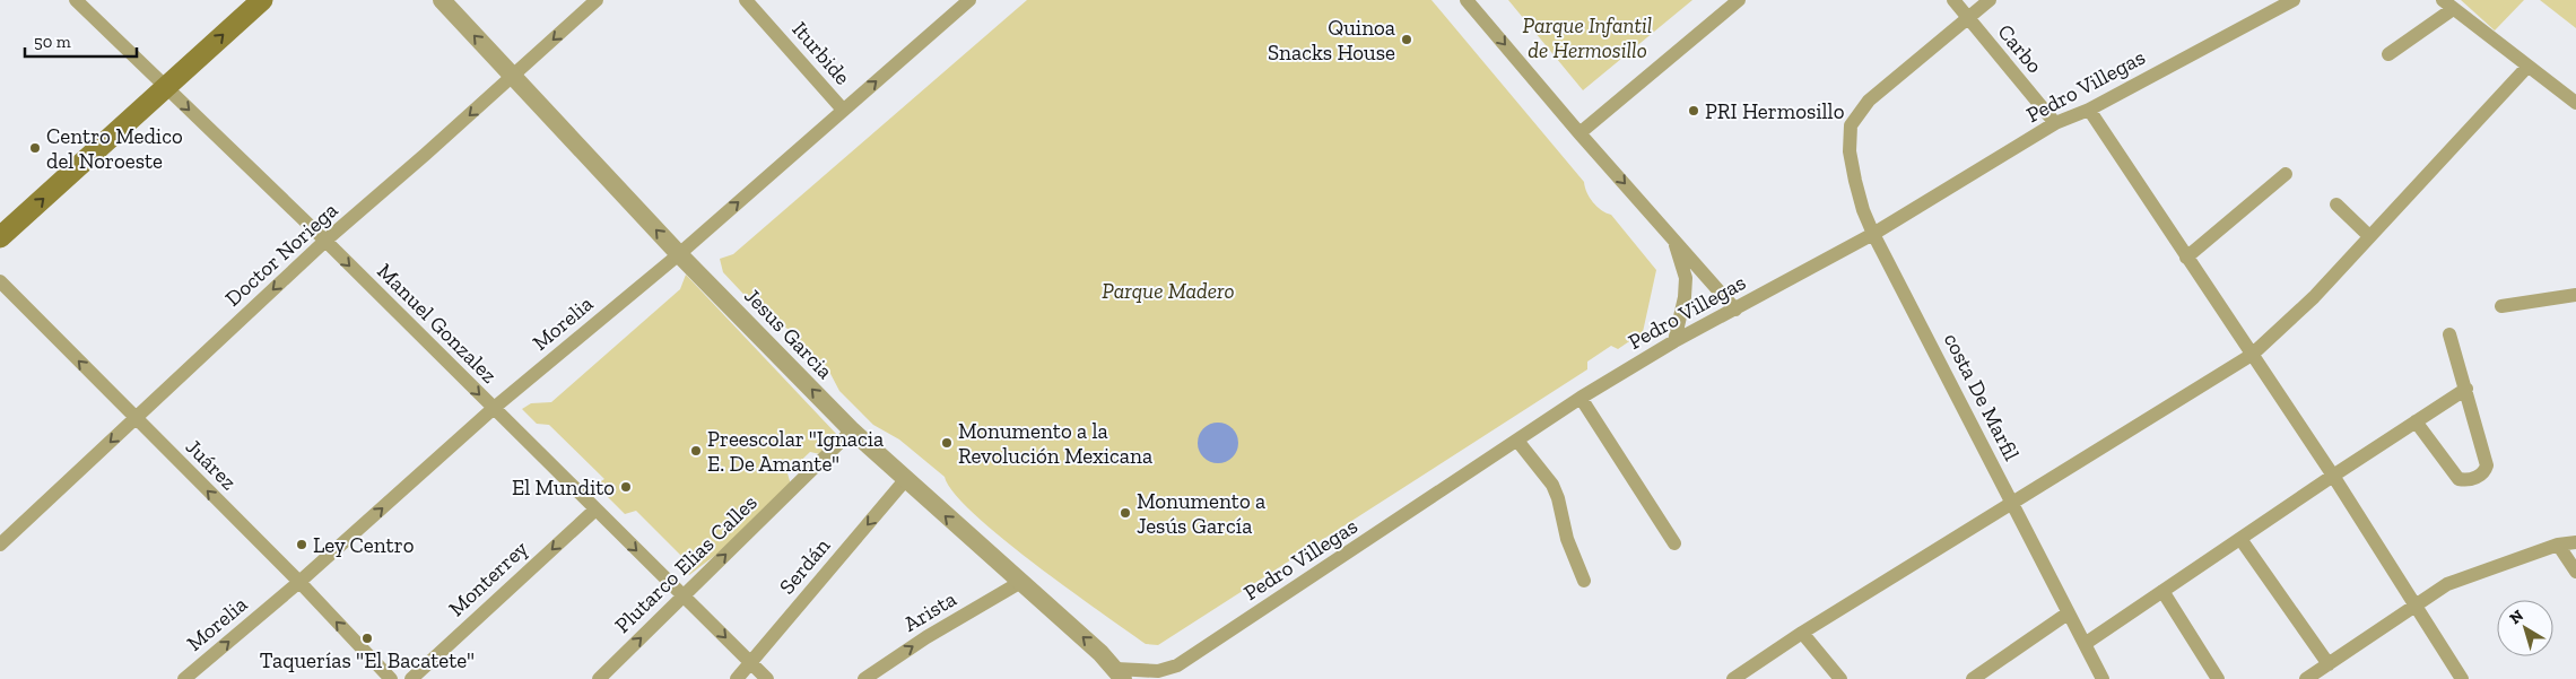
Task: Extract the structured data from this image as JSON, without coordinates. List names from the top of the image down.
{
  "streets": {
    "street": [
      "Carbo",
      "Iturbide",
      "Pedro Villegas",
      "Doctor Noriega",
      "Manuel Gonzalez",
      "Morelia",
      "Jesus Garcia",
      "costa De Marfil",
      "Juárez",
      "Plutarco Elias Calles",
      "Serdán",
      "Monterrey",
      "Arista"
    ]
  },
  "crossings": [
    ["Carbo", "Pedro Villegas"],
    ["Carbo", "costa De Marfil"],
    ["Iturbide", "Morelia"],
    ["Pedro Villegas", "Jesus Garcia"],
    ["Pedro Villegas", "costa De Marfil"],
    ["Doctor Noriega", "Manuel Gonzalez"],
    ["Doctor Noriega", "Jesus Garcia"],
    ["Doctor Noriega", "Juárez"],
    ["Manuel Gonzalez", "Morelia"],
    ["Manuel Gonzalez", "Plutarco Elias Calles"],
    ["Manuel Gonzalez", "Serdán"],
    ["Manuel Gonzalez", "Monterrey"],
    ["Morelia", "Jesus Garcia"],
    ["Morelia", "Juárez"],
    ["Jesus Garcia", "Plutarco Elias Calles"],
    ["Jesus Garcia", "Serdán"],
    ["Jesus Garcia", "Arista"]
  ],
  "one_way": [
    "Doctor Noriega",
    "Manuel Gonzalez",
    "Morelia",
    "Jesus Garcia",
    "Juárez",
    "Plutarco Elias Calles",
    "Serdán",
    "Monterrey",
    "Arista"
  ],
  "parks": ["Parque Infantil de Hermosillo", "Parque Madero"],
  "places": [
    "Quinoa Snacks House",
    "PRI Hermosillo",
    "Centro Medico del Noroeste",
    "Monumento a la Revolución Mexicana",
    "Preescolar \"Ignacia E. De Amante\"",
    "El Mundito",
    "Monumento a Jesús García",
    "Ley Centro",
    "Taquerías \"El Bacatete\""
  ],
  "scale_bar": "50 m",
  "north": "top left"
}
